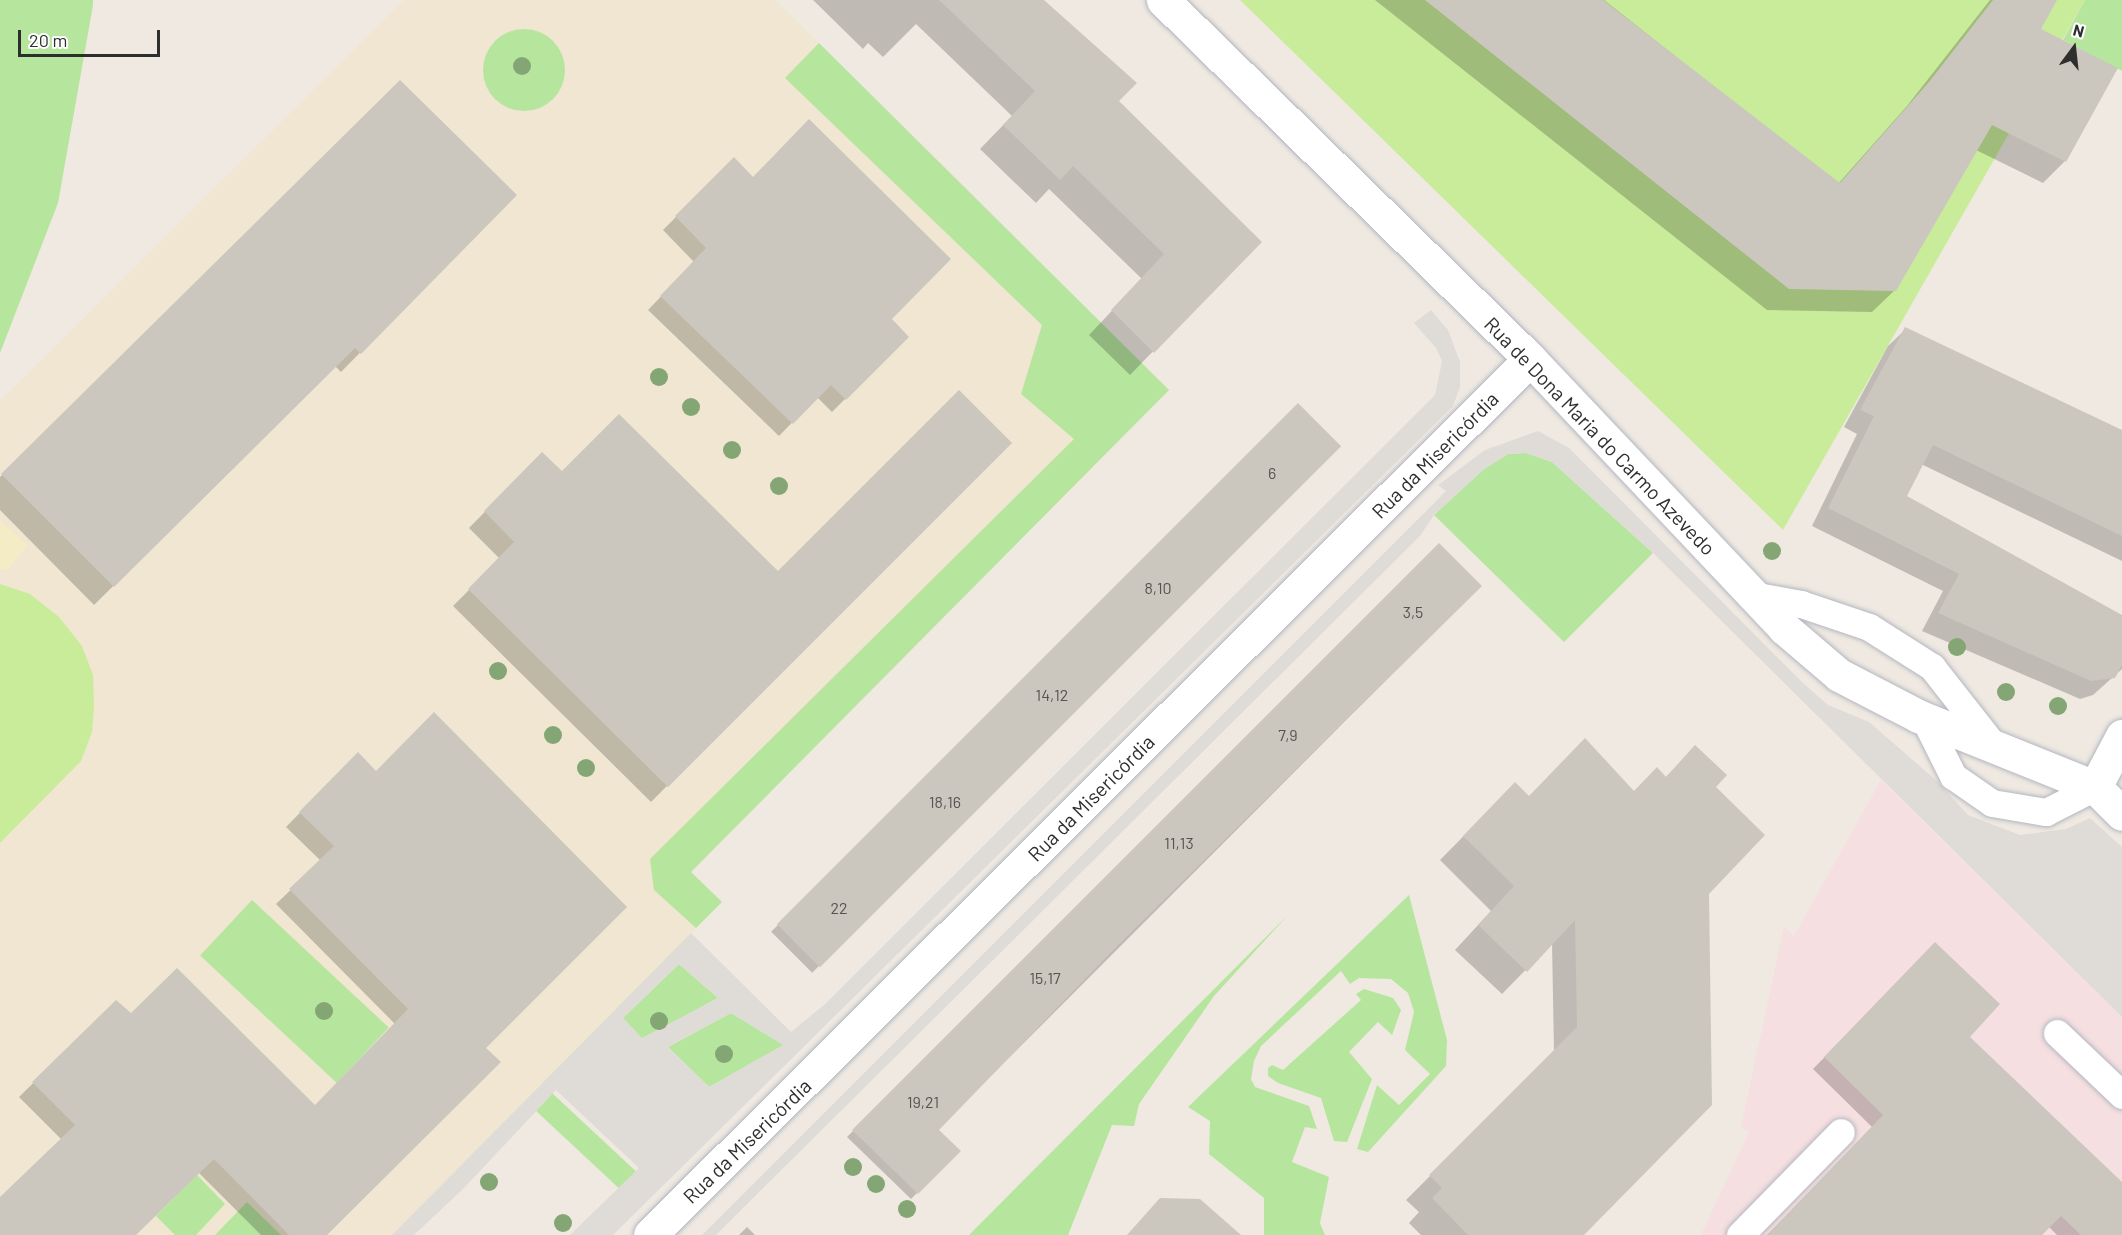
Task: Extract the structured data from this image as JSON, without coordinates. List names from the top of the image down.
{
  "streets": {
    "street": ["Rua de Dona Maria do Carmo Azevedo", "Rua da Misericórdia"]
  },
  "crossings": [
    ["Rua de Dona Maria do Carmo Azevedo", "Rua da Misericórdia"]
  ],
  "house_numbers": [
    "6",
    "8,10",
    "3,5",
    "14,12",
    "7,9",
    "18,16",
    "11,13",
    "22",
    "15,17",
    "19,21"
  ],
  "scale_bar": "20 m",
  "north": "top"
}
